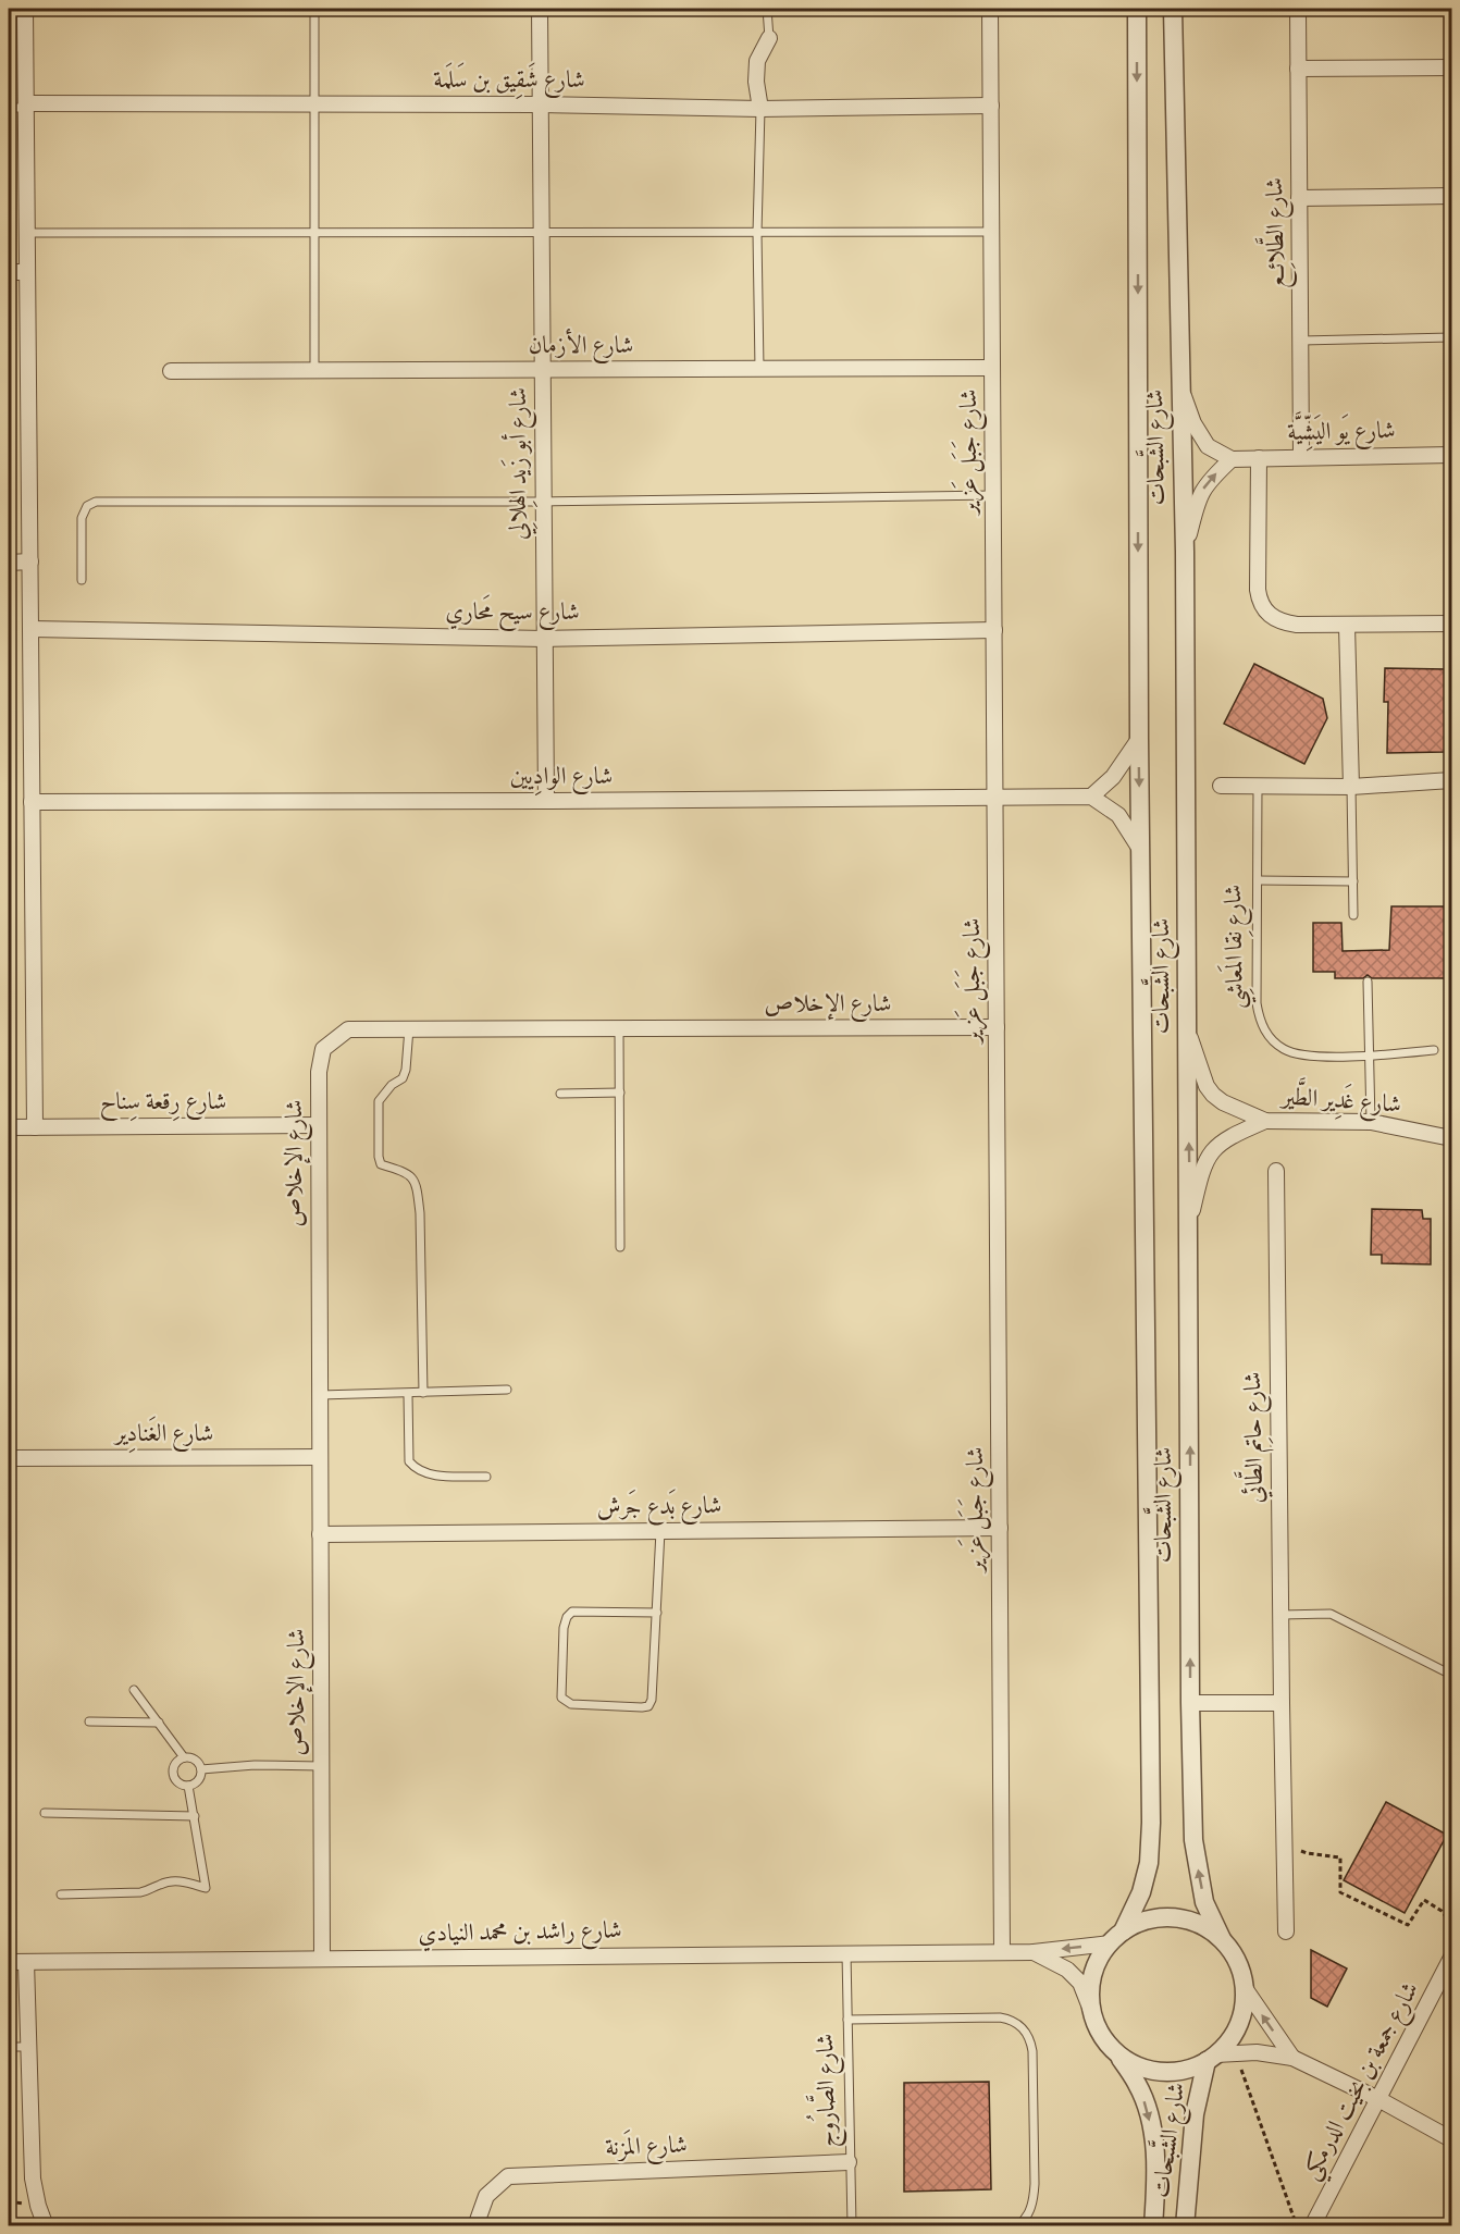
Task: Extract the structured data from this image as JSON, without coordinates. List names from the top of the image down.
{
  "streets": {
    "street": [
      "شارع شَقِيق بن سَلَمة",
      "شارع الطَّلائِع",
      "شارع الأزمان",
      "شارع يَو اليَشِّيَّة",
      "شارع الشَّبحات",
      "شارع جَبَل عَزير",
      "شارع أبو زَيد الهِلالِي",
      "شارع سيح مَحاري",
      "شارع الوادِيين",
      "شارع الإخلاص",
      "شارع غَدِير الطَّير",
      "شارع رِقعة سِناح",
      "شارع الغَنادِير",
      "شارع حاتِم الطَّائي",
      "شارع بَدع جَرش",
      "شارع راشد بن محمد النيادي",
      "شارع جمعة بن بخيت الدرمكي",
      "شارع المَزنة"
    ],
    "lane": ["شارع نِقا المَعاشِي", "شارع الصَّارُوج"]
  },
  "crossings": [
    ["شارع شَقِيق بن سَلَمة", "شارع جَبَل عَزير"],
    ["شارع شَقِيق بن سَلَمة", "شارع أبو زَيد الهِلالِي"],
    ["شارع الطَّلائِع", "شارع يَو اليَشِّيَّة"],
    ["شارع الأزمان", "شارع جَبَل عَزير"],
    ["شارع الأزمان", "شارع أبو زَيد الهِلالِي"],
    ["شارع الشَّبحات", "شارع غَدِير الطَّير"],
    ["شارع الشَّبحات", "شارع راشد بن محمد النيادي"],
    ["شارع جَبَل عَزير", "شارع سيح مَحاري"],
    ["شارع جَبَل عَزير", "شارع الوادِيين"],
    ["شارع جَبَل عَزير", "شارع الإخلاص"],
    ["شارع جَبَل عَزير", "شارع بَدع جَرش"],
    ["شارع جَبَل عَزير", "شارع راشد بن محمد النيادي"],
    ["شارع أبو زَيد الهِلالِي", "شارع سيح مَحاري"],
    ["شارع أبو زَيد الهِلالِي", "شارع الوادِيين"],
    ["شارع الإخلاص", "شارع رِقعة سِناح"],
    ["شارع الإخلاص", "شارع الغَنادِير"],
    ["شارع الإخلاص", "شارع بَدع جَرش"],
    ["شارع الإخلاص", "شارع راشد بن محمد النيادي"],
    ["شارع راشد بن محمد النيادي", "شارع الصَّارُوج"],
    ["شارع الصَّارُوج", "شارع المَزنة"]
  ]
}
